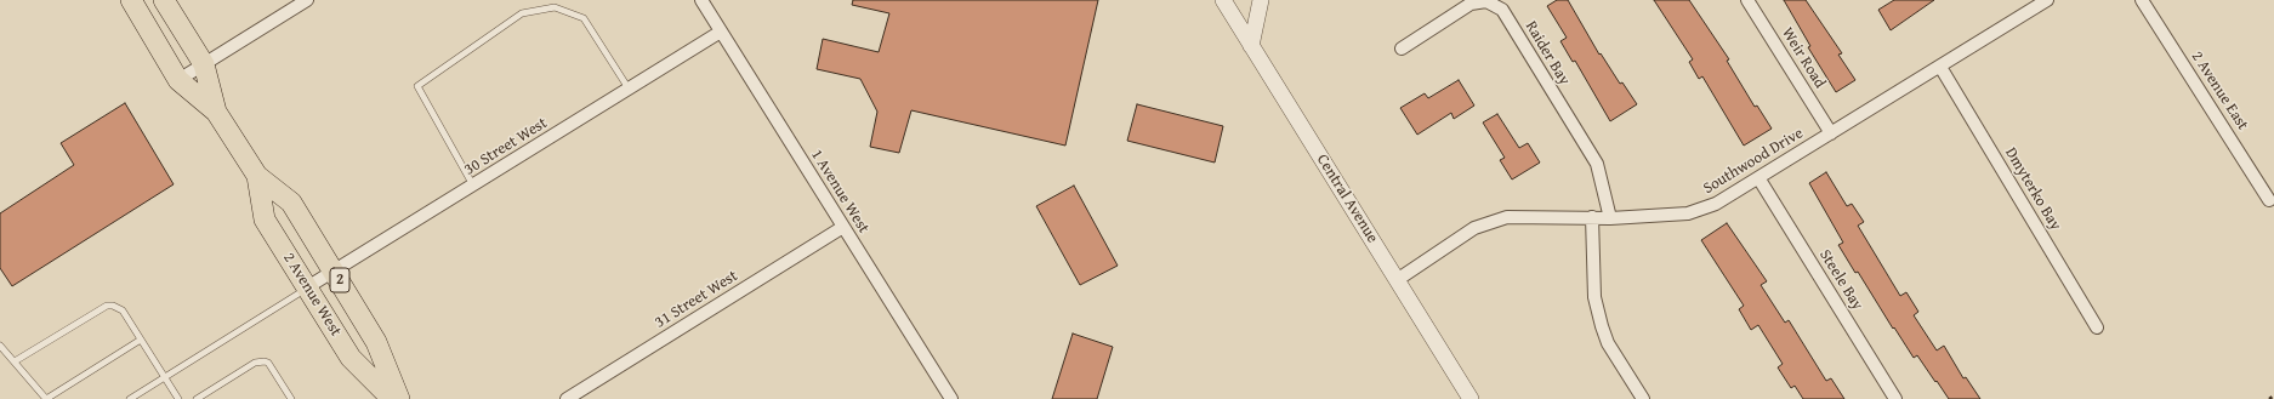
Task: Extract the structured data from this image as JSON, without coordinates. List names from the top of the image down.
{
  "streets": {
    "highway": ["2", "2 Avenue West"],
    "street": [
      "Raider Bay",
      "Weir Road",
      "2 Avenue East",
      "30 Street West",
      "Southwood Drive",
      "Dmyterko Bay",
      "1 Avenue West",
      "Central Avenue",
      "Steele Bay",
      "31 Street West"
    ]
  },
  "crossings": [
    ["Raider Bay", "Southwood Drive"],
    ["Weir Road", "Southwood Drive"],
    ["30 Street West", "1 Avenue West"],
    ["30 Street West", "2 Avenue West"],
    ["Southwood Drive", "Dmyterko Bay"],
    ["Southwood Drive", "Central Avenue"],
    ["Southwood Drive", "Steele Bay"],
    ["1 Avenue West", "31 Street West"]
  ]
}
